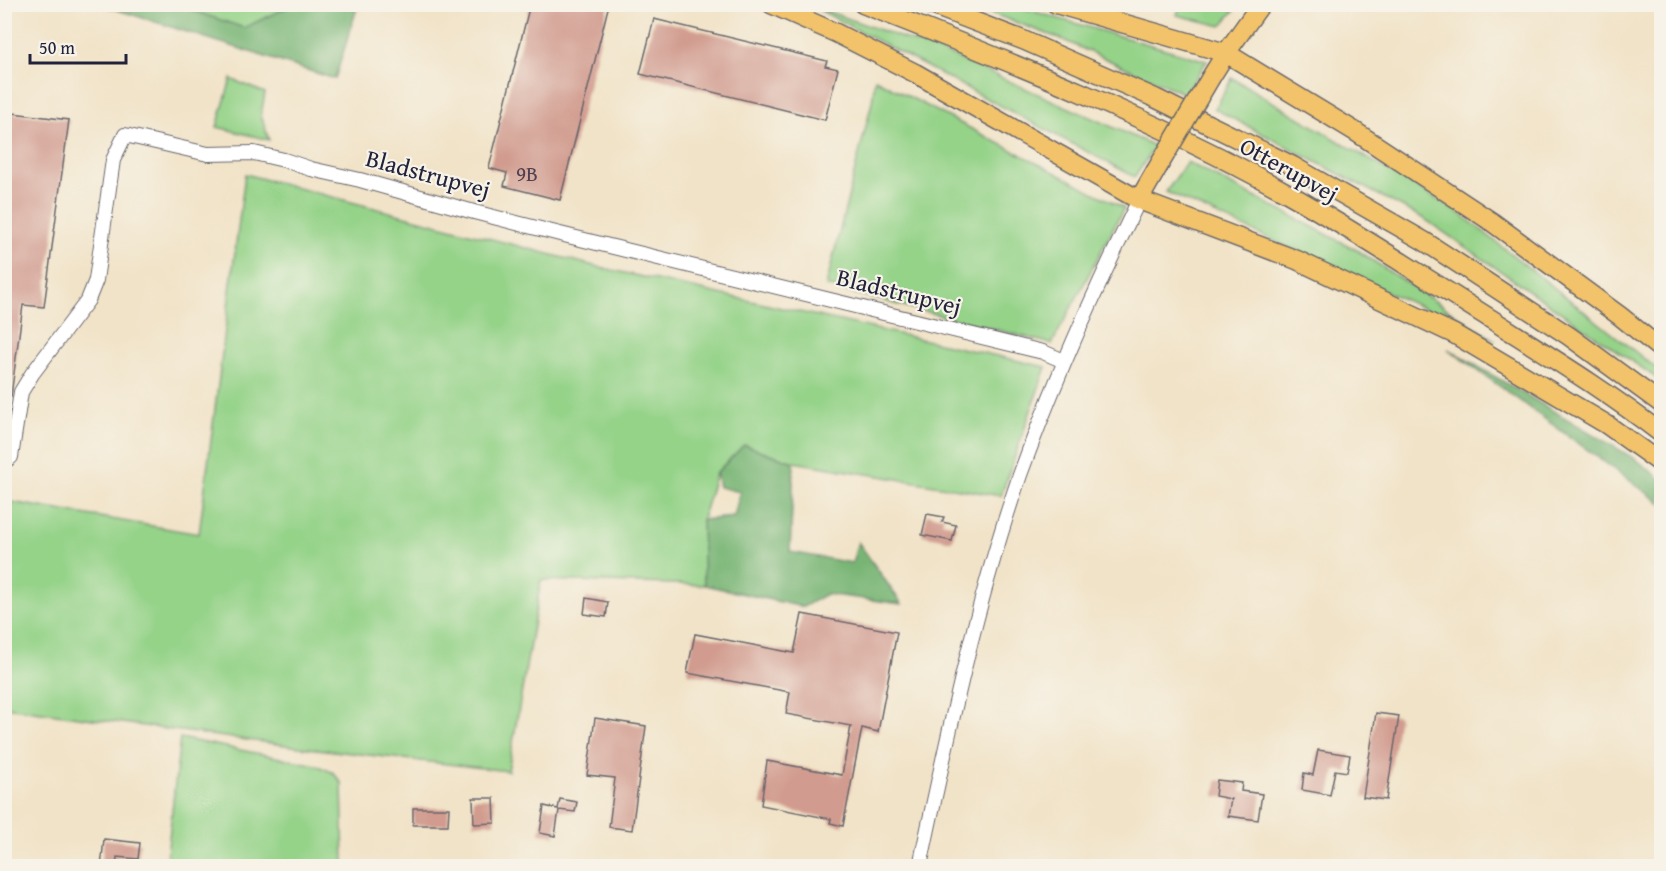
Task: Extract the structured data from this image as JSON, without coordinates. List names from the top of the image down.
{
  "streets": {
    "main road": ["Otterupvej"],
    "street": ["Bladstrupvej"]
  },
  "house_numbers": ["9B"],
  "scale_bar": "50 m"
}
